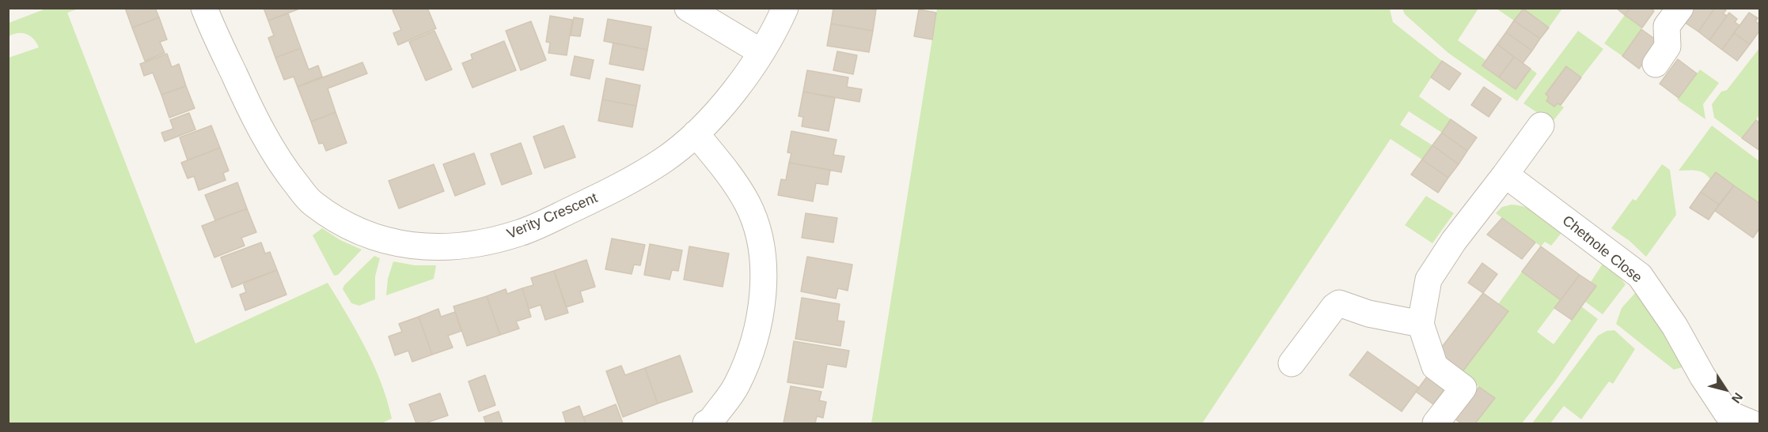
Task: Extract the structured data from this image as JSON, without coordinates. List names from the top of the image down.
{
  "streets": {
    "street": ["Verity Crescent", "Chetnole Close"]
  },
  "north": "bottom right"
}
